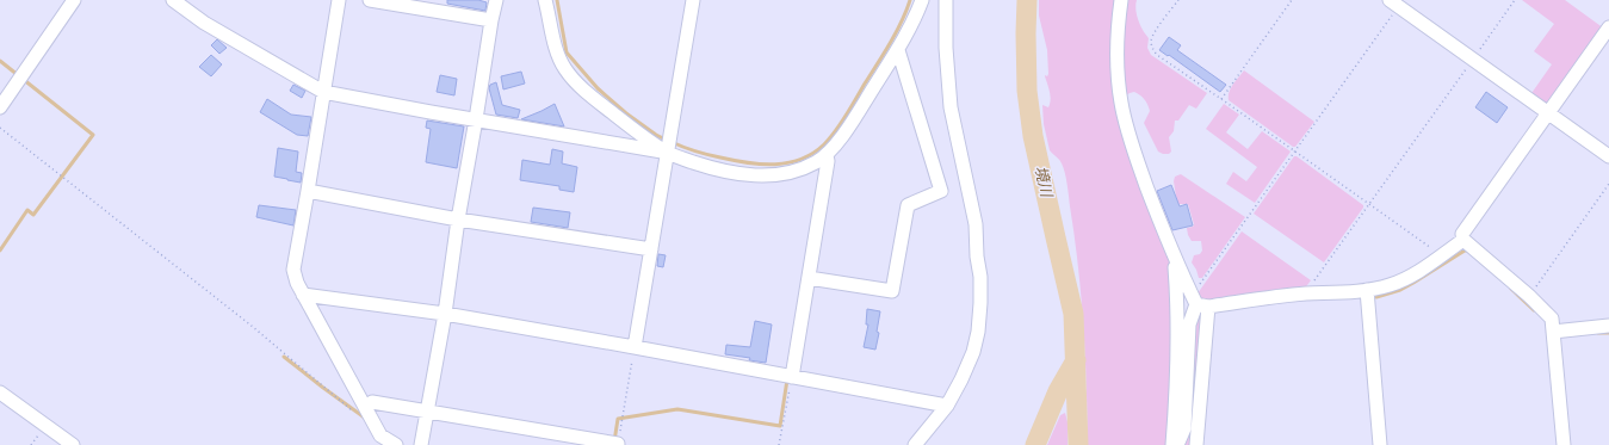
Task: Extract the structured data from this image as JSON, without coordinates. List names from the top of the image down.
{
  "water": ["境川"]
}
